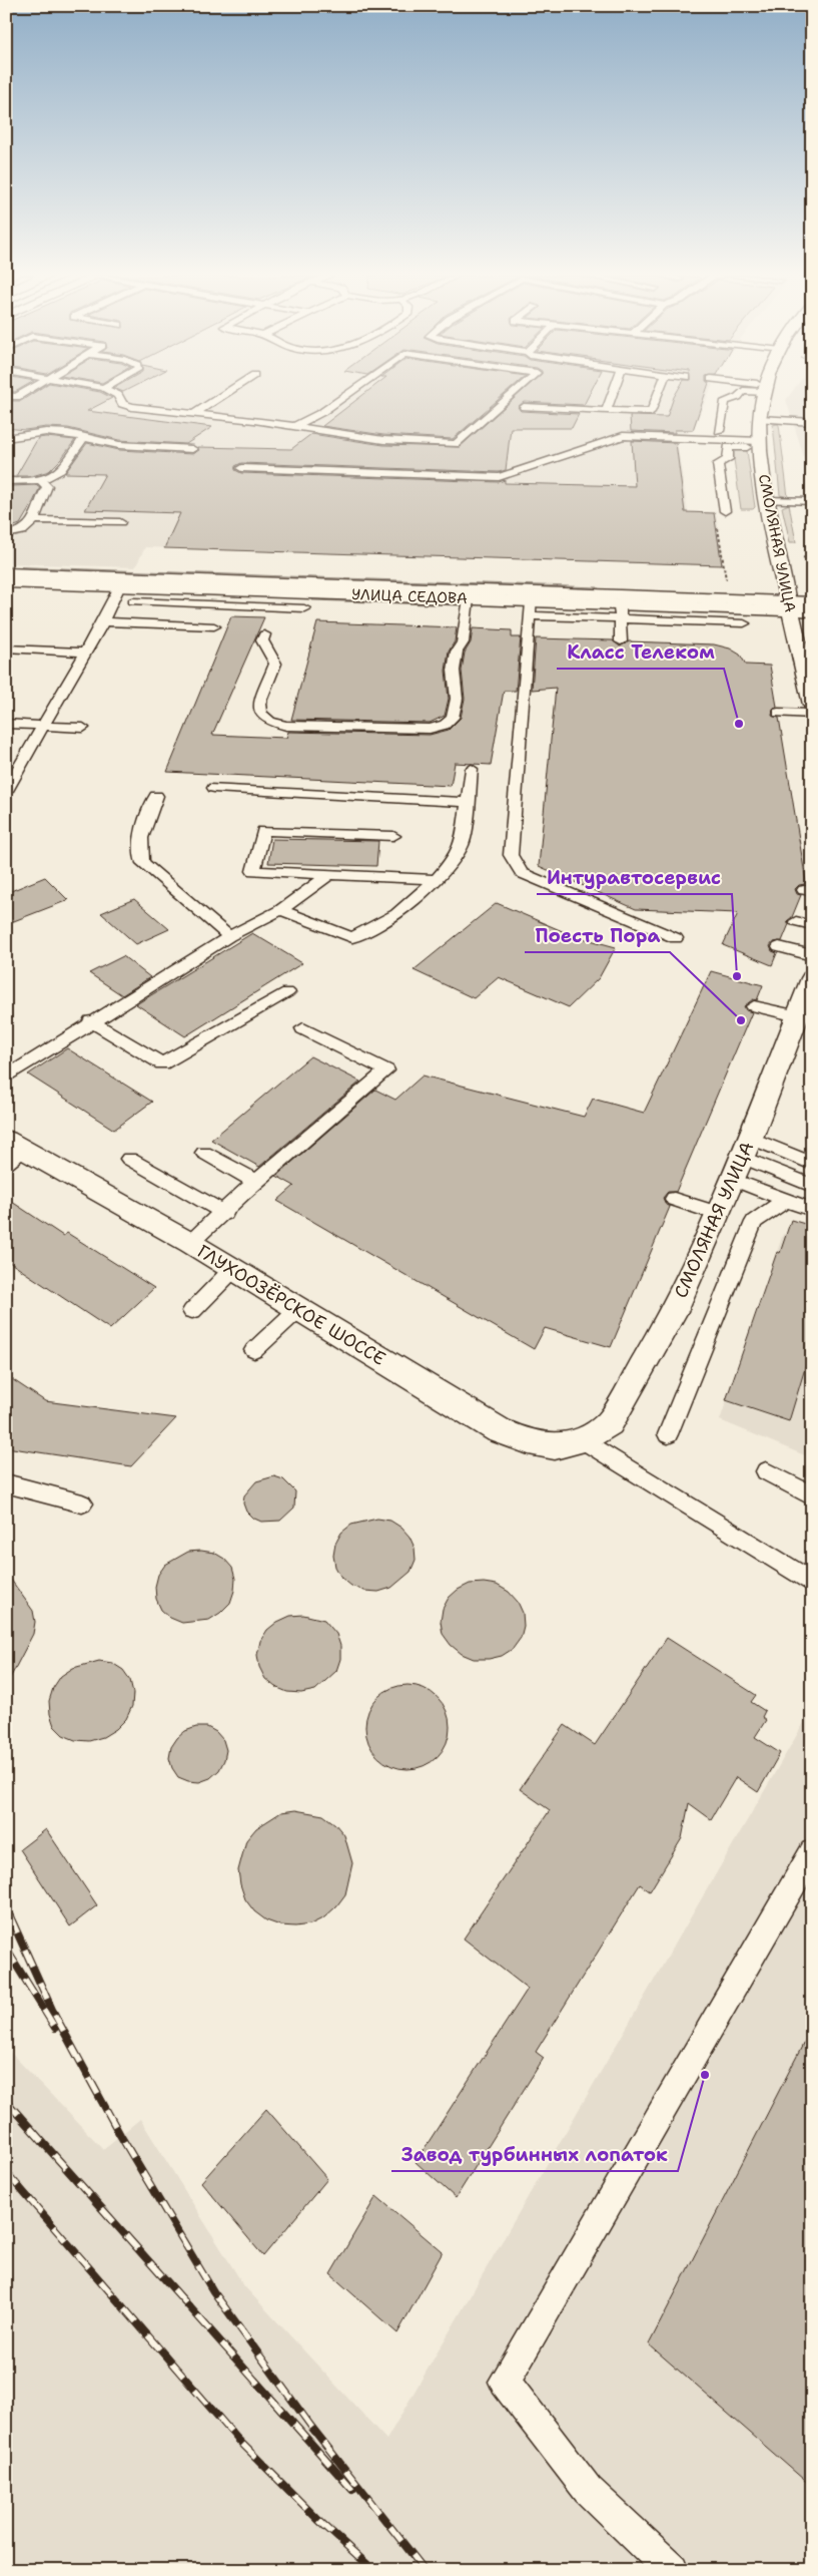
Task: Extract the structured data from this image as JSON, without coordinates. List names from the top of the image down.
{
  "streets": {
    "street": ["СМОЛЯНАЯ УЛИЦА", "УЛИЦА СЕДОВА", "ГЛУХООЗЁРСКОЕ ШОССЕ"]
  },
  "crossings": [
    ["СМОЛЯНАЯ УЛИЦА", "УЛИЦА СЕДОВА"],
    ["СМОЛЯНАЯ УЛИЦА", "ГЛУХООЗЁРСКОЕ ШОССЕ"]
  ],
  "places": [
    "Класс Телеком",
    "Интуравтосервис",
    "Поесть Пора",
    "Завод турбинных лопаток"
  ]
}
